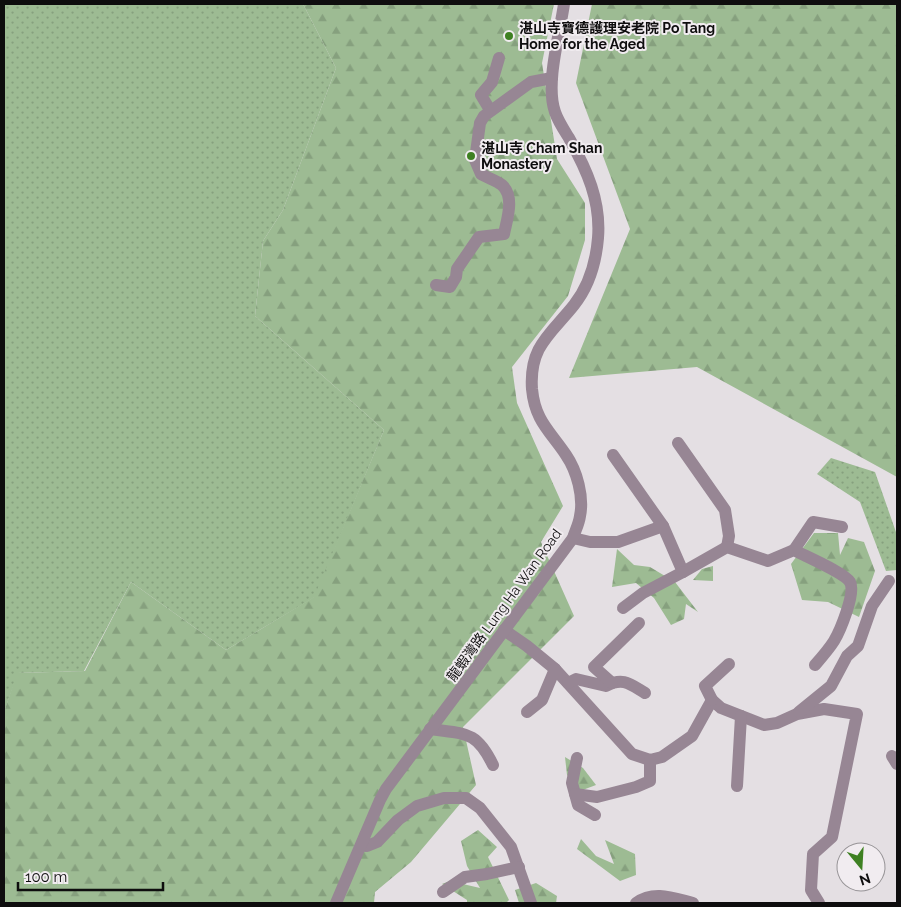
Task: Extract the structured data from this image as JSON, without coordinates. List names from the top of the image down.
{
  "streets": {
    "street": ["龍蝦灣路 Lung Ha Wan Road"]
  },
  "places": ["湛山寺寶德護理安老院 Po Tang Home for the Aged", "湛山寺 Cham Shan Monastery"],
  "scale_bar": "100 m",
  "north": "bottom"
}
